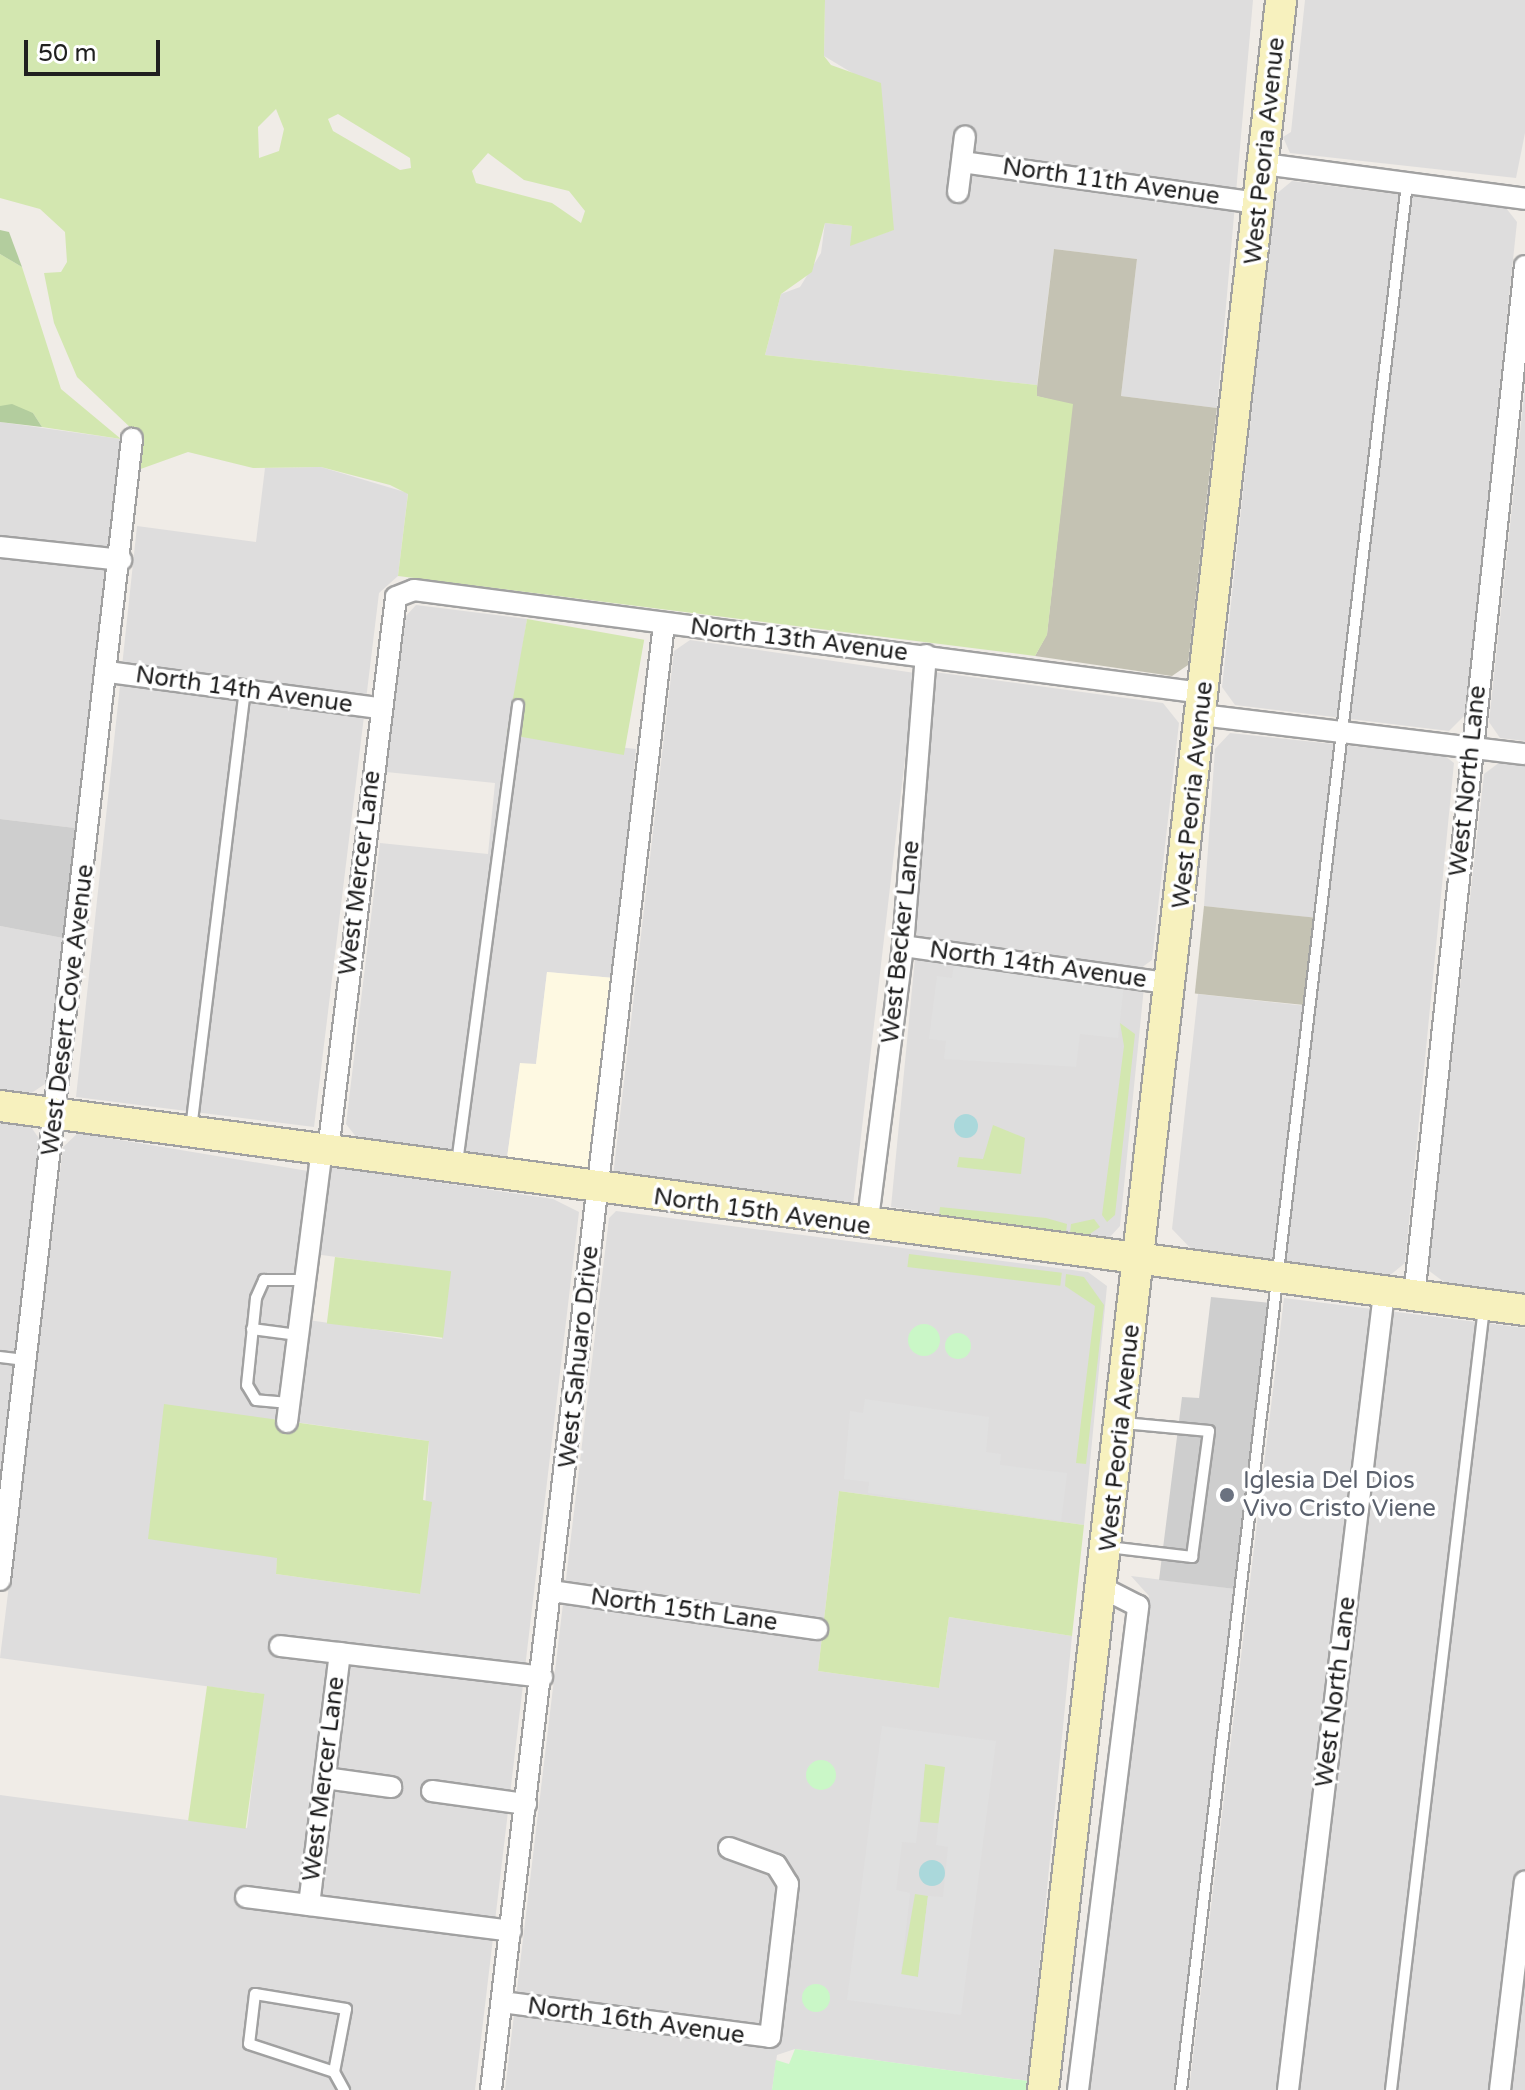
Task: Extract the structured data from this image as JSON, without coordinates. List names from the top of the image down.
{
  "streets": {
    "main road": ["West Peoria Avenue", "North 15th Avenue"],
    "street": [
      "North 11th Avenue",
      "North 13th Avenue",
      "North 14th Avenue",
      "West North Lane",
      "West Mercer Lane",
      "West Becker Lane",
      "West Desert Cove Avenue",
      "West Sahuaro Drive",
      "North 15th Lane",
      "North 16th Avenue"
    ]
  },
  "crossings": [
    ["West Peoria Avenue", "North 11th Avenue"],
    ["West Peoria Avenue", "North 13th Avenue"],
    ["West Peoria Avenue", "North 14th Avenue"],
    ["West Peoria Avenue", "North 15th Avenue"],
    ["North 13th Avenue", "West North Lane"],
    ["North 13th Avenue", "West Mercer Lane"],
    ["North 13th Avenue", "West Becker Lane"],
    ["North 13th Avenue", "West Sahuaro Drive"],
    ["North 14th Avenue", "West Mercer Lane"],
    ["North 14th Avenue", "West Becker Lane"],
    ["North 14th Avenue", "West Desert Cove Avenue"],
    ["West North Lane", "North 15th Avenue"],
    ["West Mercer Lane", "North 15th Avenue"],
    ["West Becker Lane", "North 15th Avenue"],
    ["West Desert Cove Avenue", "North 15th Avenue"],
    ["North 15th Avenue", "West Sahuaro Drive"],
    ["West Sahuaro Drive", "North 15th Lane"],
    ["West Sahuaro Drive", "North 16th Avenue"]
  ],
  "places": ["Iglesia Del Dios Vivo Cristo Viene"],
  "scale_bar": "50 m"
}
